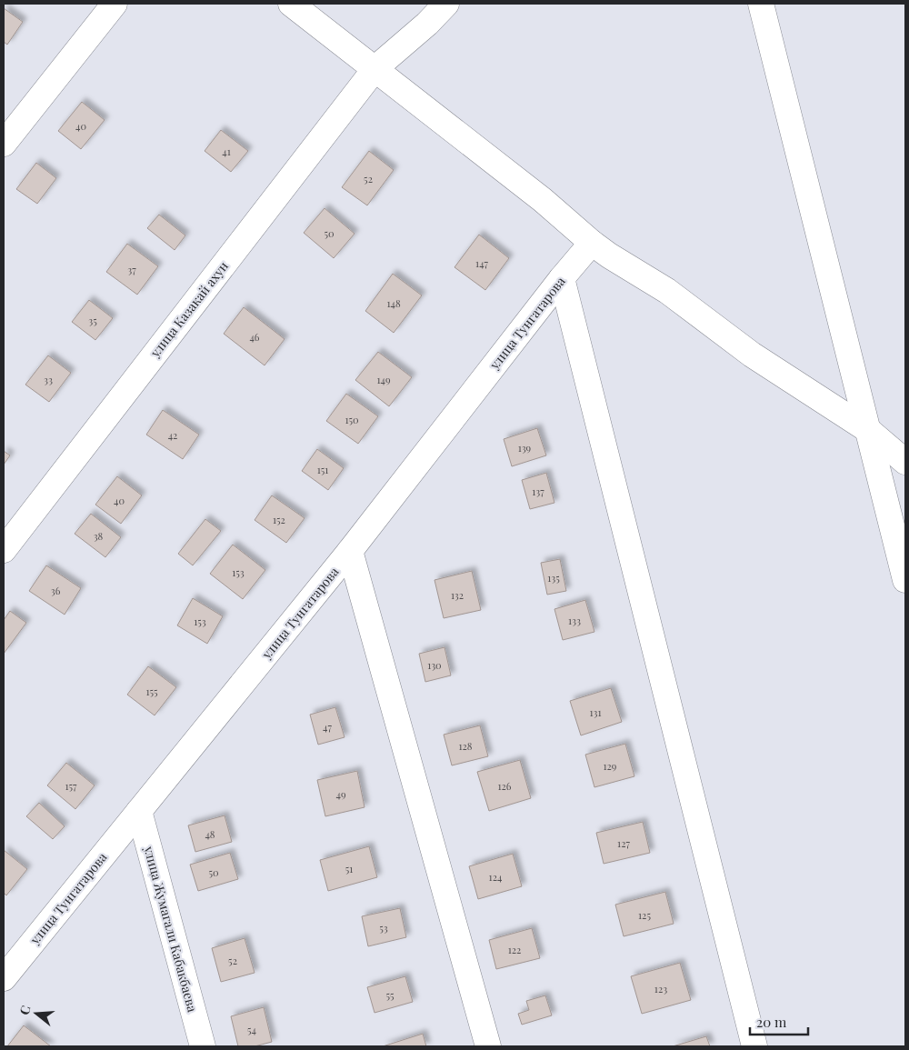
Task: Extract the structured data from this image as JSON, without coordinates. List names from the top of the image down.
{
  "streets": {
    "street": ["улица Казакай ахун", "улица Тунгатарова", "улица Жумагали Кабакбаева"]
  },
  "crossings": [
    ["улица Тунгатарова", "улица Жумагали Кабакбаева"]
  ],
  "house_numbers": [
    "40",
    "41",
    "52",
    "50",
    "147",
    "37",
    "148",
    "35",
    "46",
    "33",
    "149",
    "150",
    "42",
    "139",
    "151",
    "137",
    "40",
    "152",
    "38",
    "153",
    "135",
    "36",
    "132",
    "133",
    "153",
    "130",
    "155",
    "131",
    "47",
    "128",
    "129",
    "157",
    "126",
    "49",
    "48",
    "127",
    "51",
    "50",
    "124",
    "125",
    "53",
    "122",
    "52",
    "123",
    "55",
    "54"
  ],
  "scale_bar": "20 m",
  "north": "left"
}
